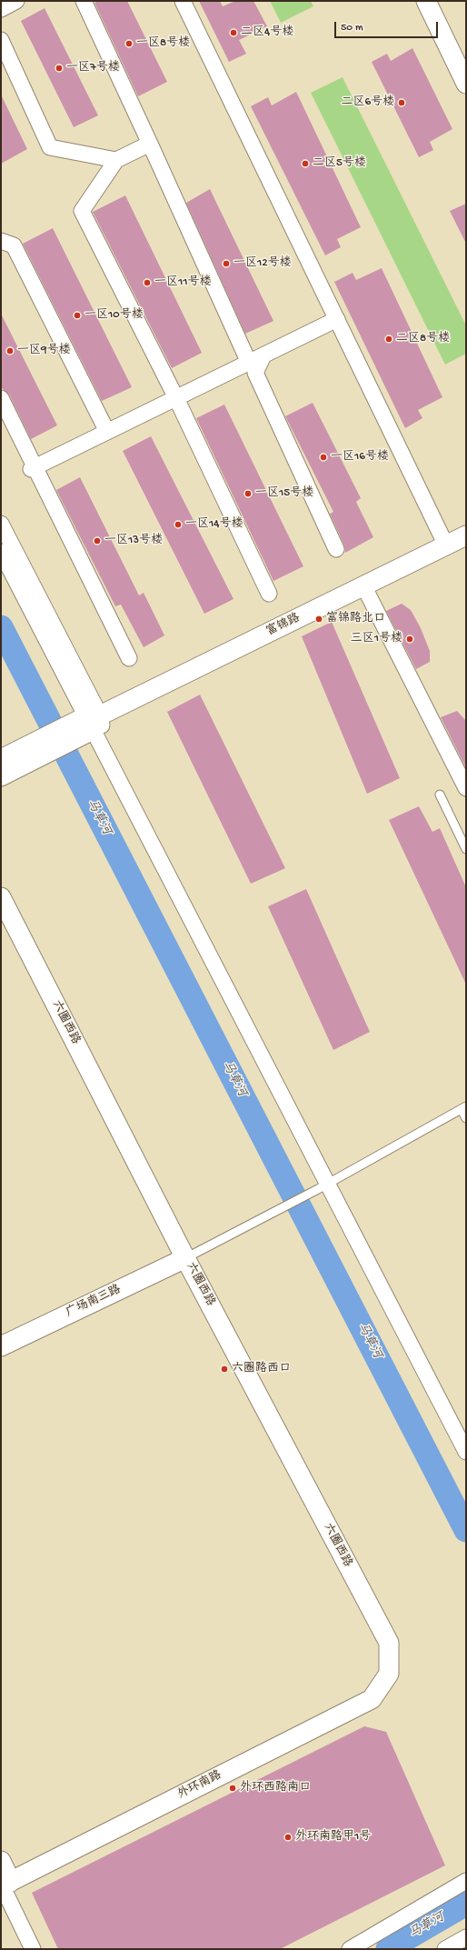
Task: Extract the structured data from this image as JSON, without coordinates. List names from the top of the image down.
{
  "streets": {
    "street": [
      "富锦路",
      "六圈西路",
      "广场南三路",
      "外环南路"
    ]
  },
  "crossings": [
    ["六圈西路", "广场南三路"],
    ["六圈西路", "外环南路"]
  ],
  "water": ["马草河"],
  "places": [
    "二区4号楼",
    "一区8号楼",
    "一区7号楼",
    "二区6号楼",
    "二区5号楼",
    "一区12号楼",
    "一区11号楼",
    "一区10号楼",
    "二区8号楼",
    "一区9号楼",
    "一区16号楼",
    "一区15号楼",
    "一区14号楼",
    "一区13号楼",
    "富锦路北口",
    "三区1号楼",
    "六圈路西口",
    "外环西路南口",
    "外环南路甲1号"
  ],
  "scale_bar": "50 m"
}
